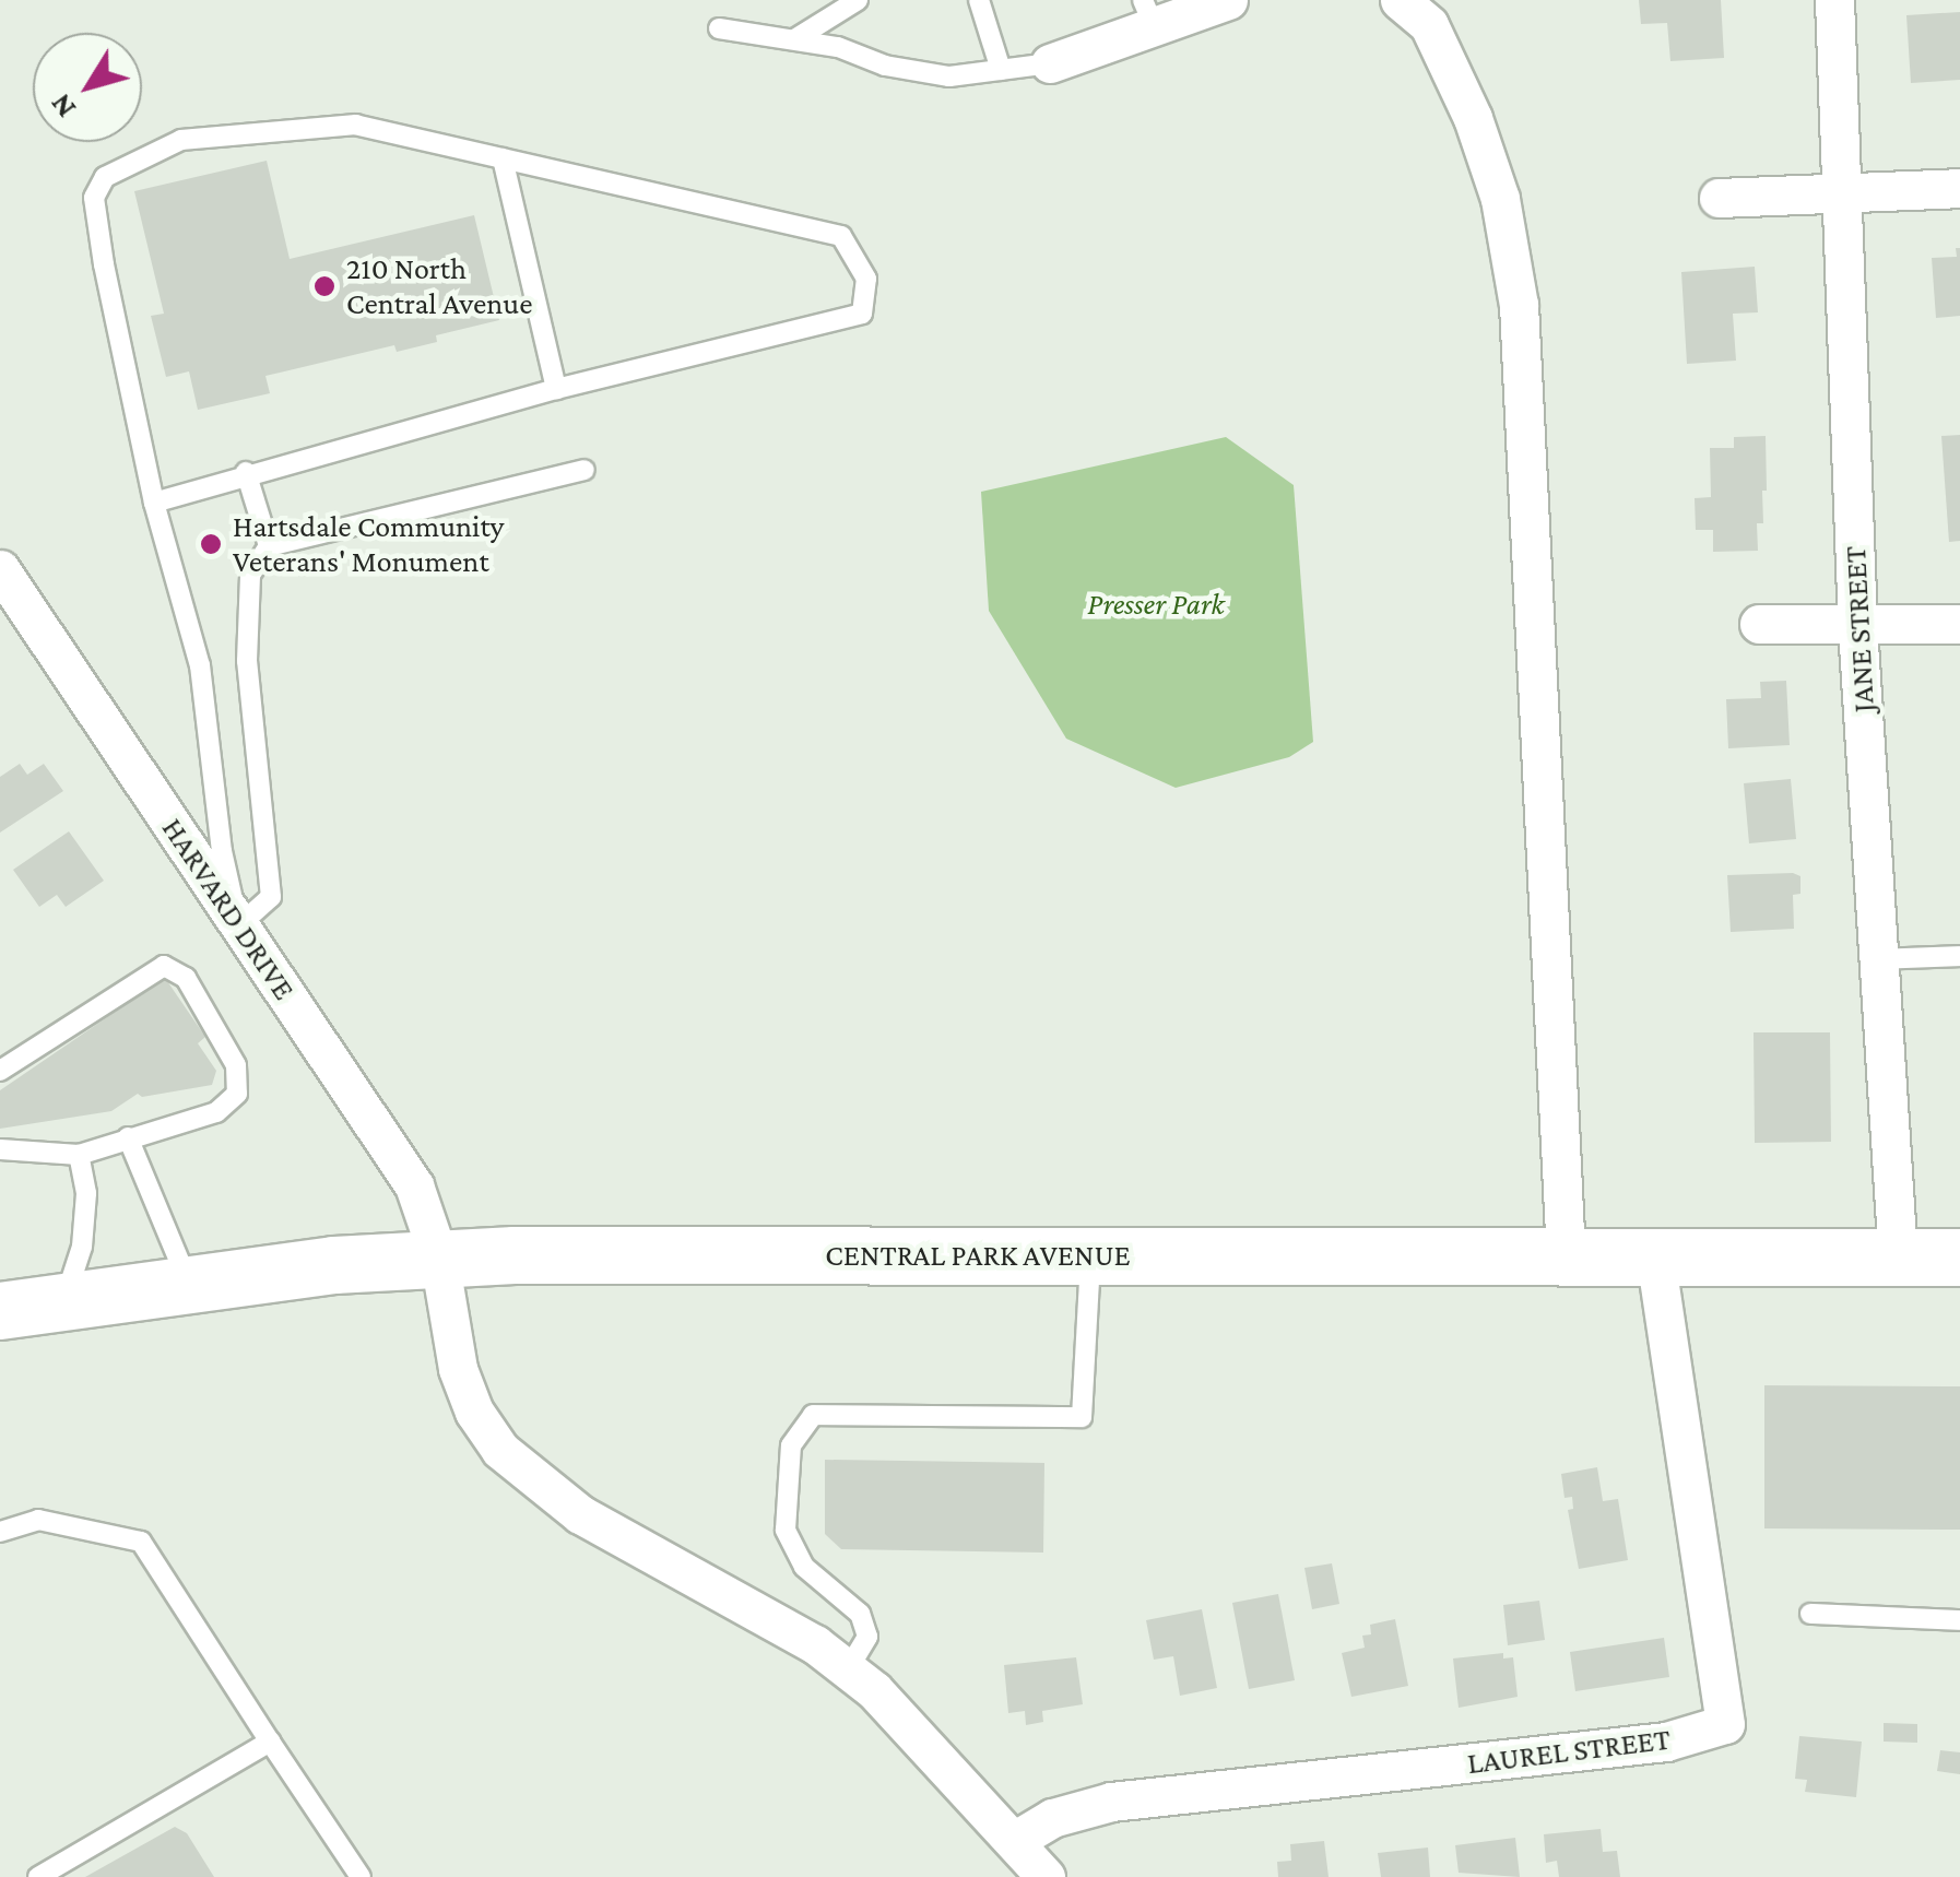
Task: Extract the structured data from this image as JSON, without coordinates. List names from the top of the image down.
{
  "streets": {
    "main road": ["CENTRAL PARK AVENUE"],
    "street": ["JANE STREET", "HARVARD DRIVE", "LAUREL STREET"]
  },
  "crossings": [
    ["JANE STREET", "CENTRAL PARK AVENUE"],
    ["HARVARD DRIVE", "CENTRAL PARK AVENUE"],
    ["HARVARD DRIVE", "LAUREL STREET"],
    ["CENTRAL PARK AVENUE", "LAUREL STREET"]
  ],
  "parks": ["Presser Park"],
  "places": ["210 North Central Avenue", "Hartsdale Community Veterans' Monument"],
  "north": "bottom left"
}
